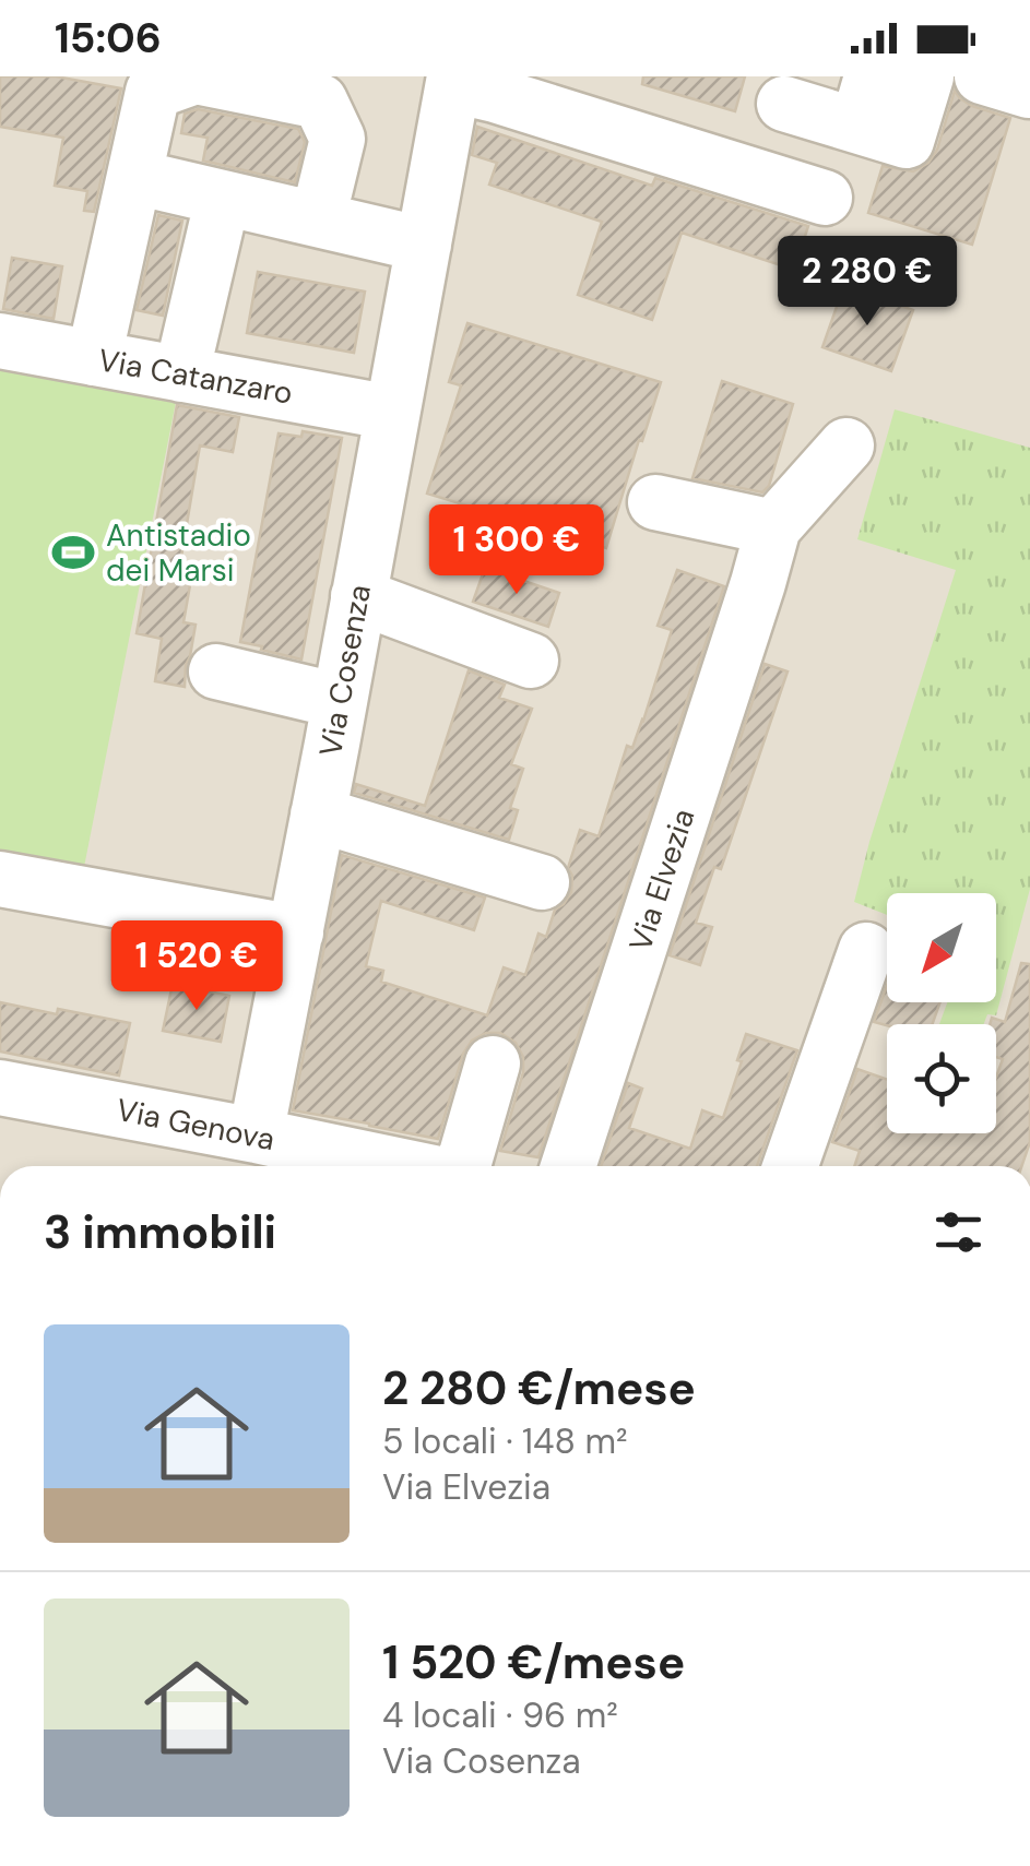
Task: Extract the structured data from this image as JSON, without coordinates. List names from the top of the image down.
{
  "streets": {
    "street": [
      "Via Catanzaro",
      "Via Cosenza",
      "Via Elvezia",
      "Via Genova"
    ]
  },
  "crossings": [
    ["Via Catanzaro", "Via Cosenza"],
    ["Via Cosenza", "Via Genova"]
  ],
  "places": {
    "sports": ["Antistadio dei Marsi"]
  },
  "north": "bottom left",
  "page": {
    "status": "15:06",
    "price": ["2 280 €", "1 300 €", "1 520 €"],
    "heading": "3 immobili",
    "list": [
      {
        "name": "2 280 €/mese",
        "note": "5 locali · 148 m² · Via Elvezia"
      },
      {
        "name": "1 520 €/mese",
        "note": "4 locali · 96 m² · Via Cosenza"
      }
    ]
  }
}
